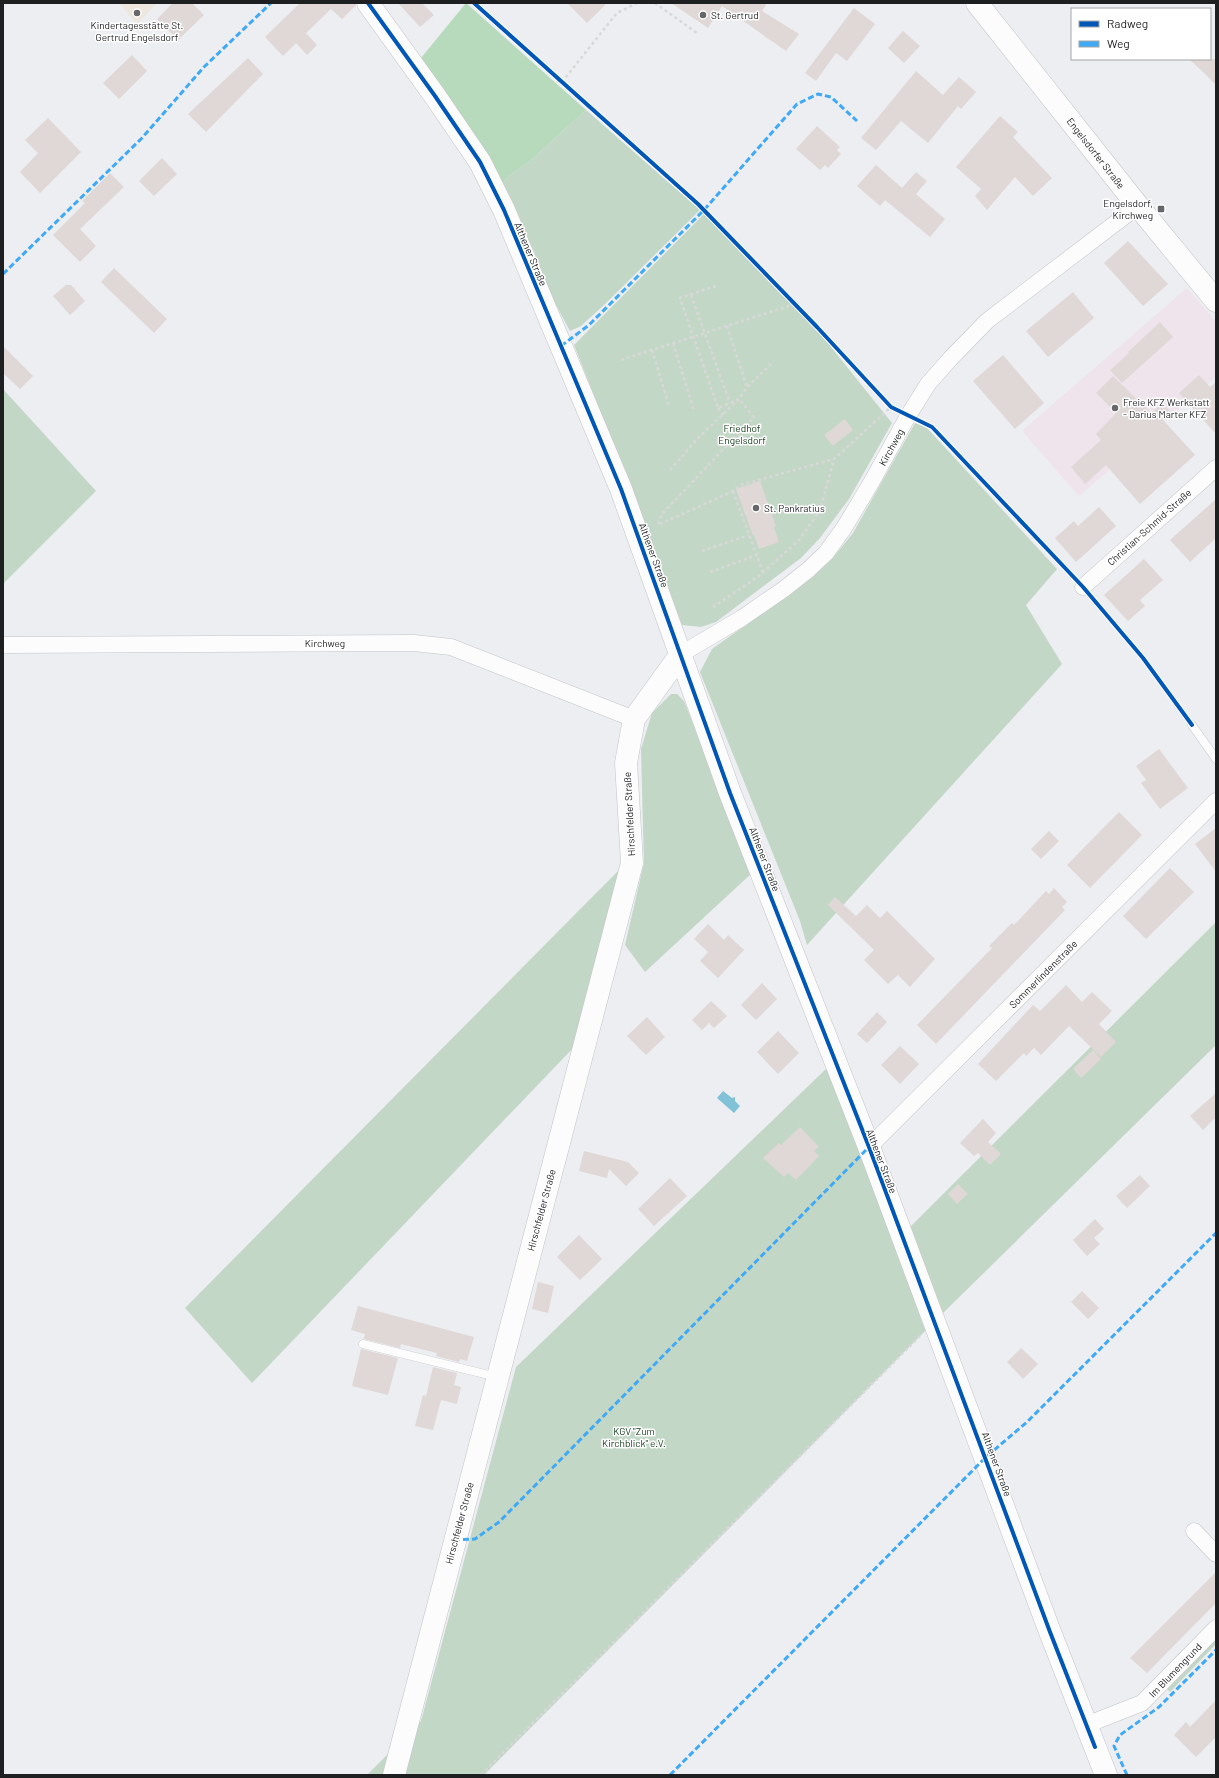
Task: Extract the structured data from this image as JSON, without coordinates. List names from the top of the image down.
{
  "streets": {
    "main road": ["Engelsdorfer Straße", "Althener Straße", "Hirschfelder Straße"],
    "street": [
      "Kirchweg",
      "Christian-Schmid-Straße",
      "Sommerlindenstraße",
      "Im Blumengrund"
    ]
  },
  "crossings": [
    ["Engelsdorfer Straße", "Kirchweg"],
    ["Althener Straße", "Kirchweg"],
    ["Althener Straße", "Hirschfelder Straße"],
    ["Althener Straße", "Sommerlindenstraße"],
    ["Althener Straße", "Im Blumengrund"],
    ["Kirchweg", "Hirschfelder Straße"]
  ],
  "parks": ["Friedhof Engelsdorf", "KGV \"Zum Kirchblick\" e.V."],
  "places": {
    "other": [
      "Kindertagesstätte St. Gertrud Engelsdorf",
      "St. Gertrud",
      "Freie KFZ Werkstatt - Darius Marter KFZ",
      "St. Pankratius"
    ],
    "transit": ["Engelsdorf, Kirchweg"]
  },
  "legend": ["Radweg", "Weg"]
}
